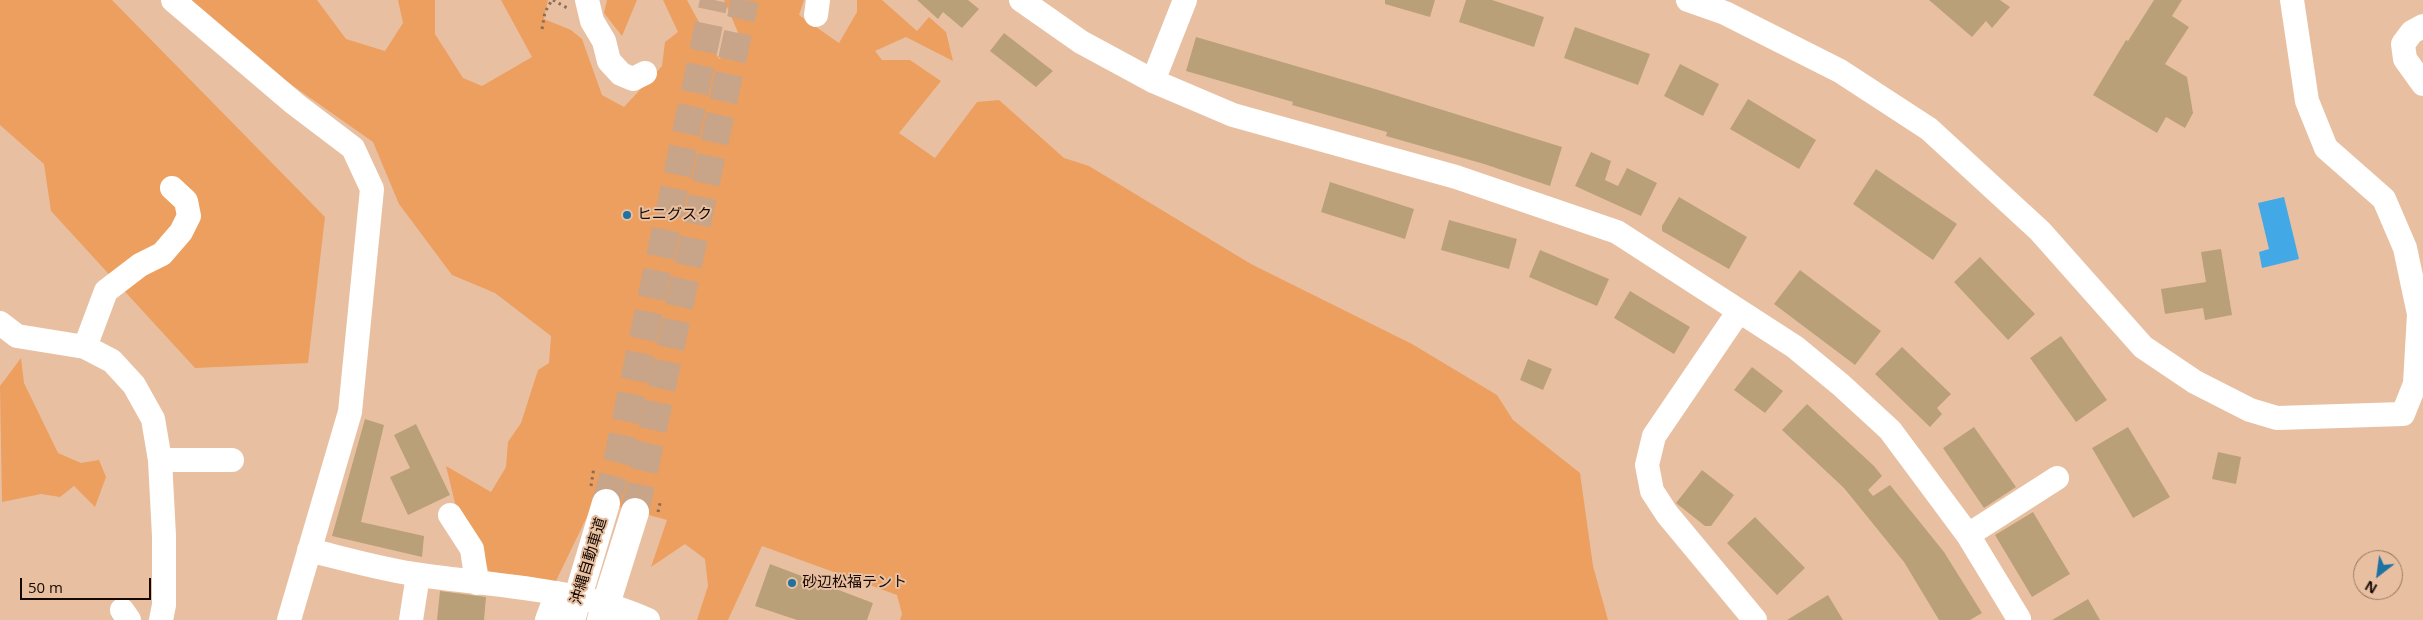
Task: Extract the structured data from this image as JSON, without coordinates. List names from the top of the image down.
{
  "streets": {
    "highway": ["沖縄自動車道"]
  },
  "places": ["ヒニグスク", "砂辺松福テント"],
  "scale_bar": "50 m",
  "north": "bottom left"
}
